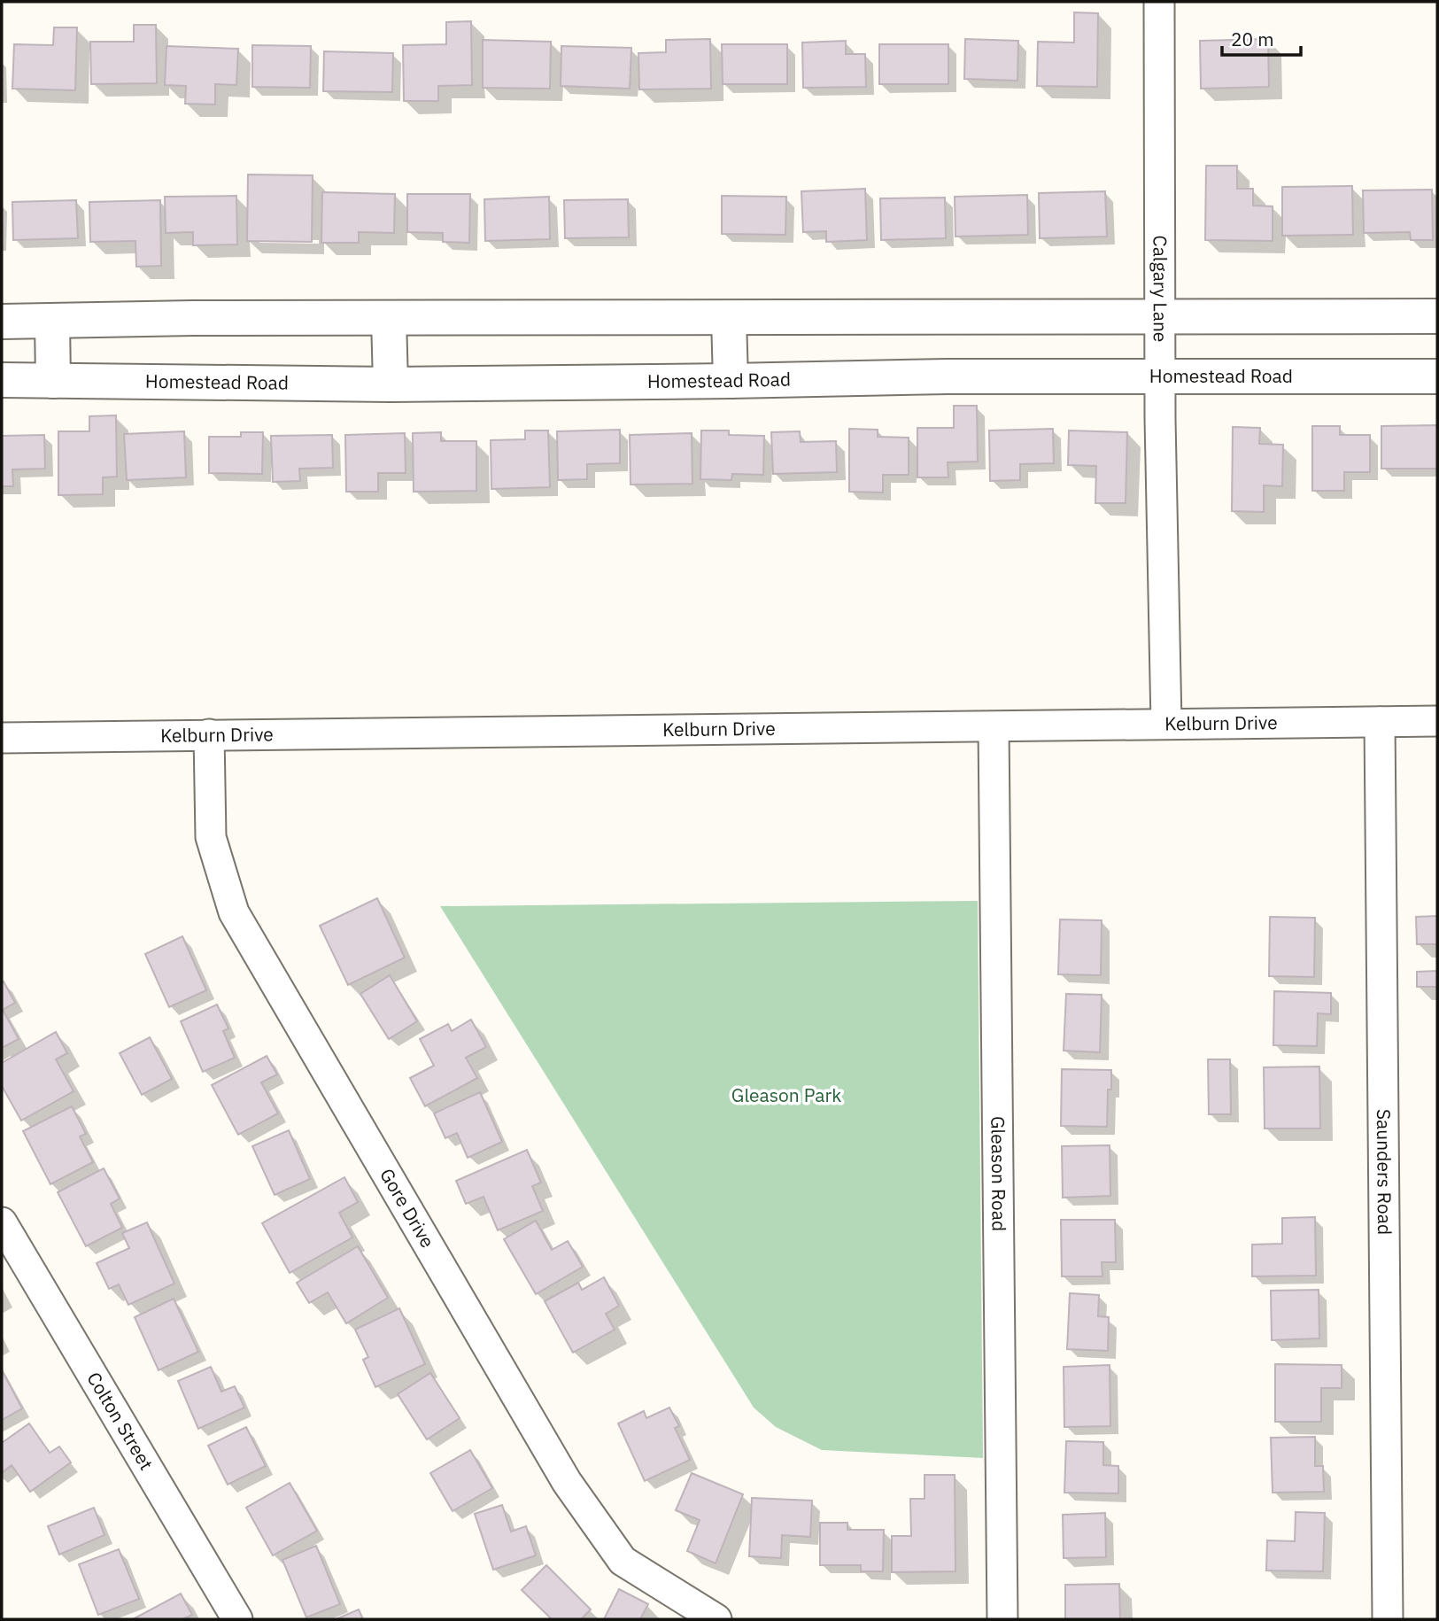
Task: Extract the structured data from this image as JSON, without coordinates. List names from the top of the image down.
{
  "streets": {
    "main road": ["Homestead Road"],
    "street": [
      "Calgary Lane",
      "Kelburn Drive",
      "Saunders Road",
      "Gleason Road",
      "Gore Drive",
      "Colton Street"
    ]
  },
  "crossings": [
    ["Calgary Lane", "Homestead Road"],
    ["Calgary Lane", "Kelburn Drive"],
    ["Kelburn Drive", "Saunders Road"],
    ["Kelburn Drive", "Gleason Road"],
    ["Kelburn Drive", "Gore Drive"]
  ],
  "parks": ["Gleason Park"],
  "scale_bar": "20 m"
}
